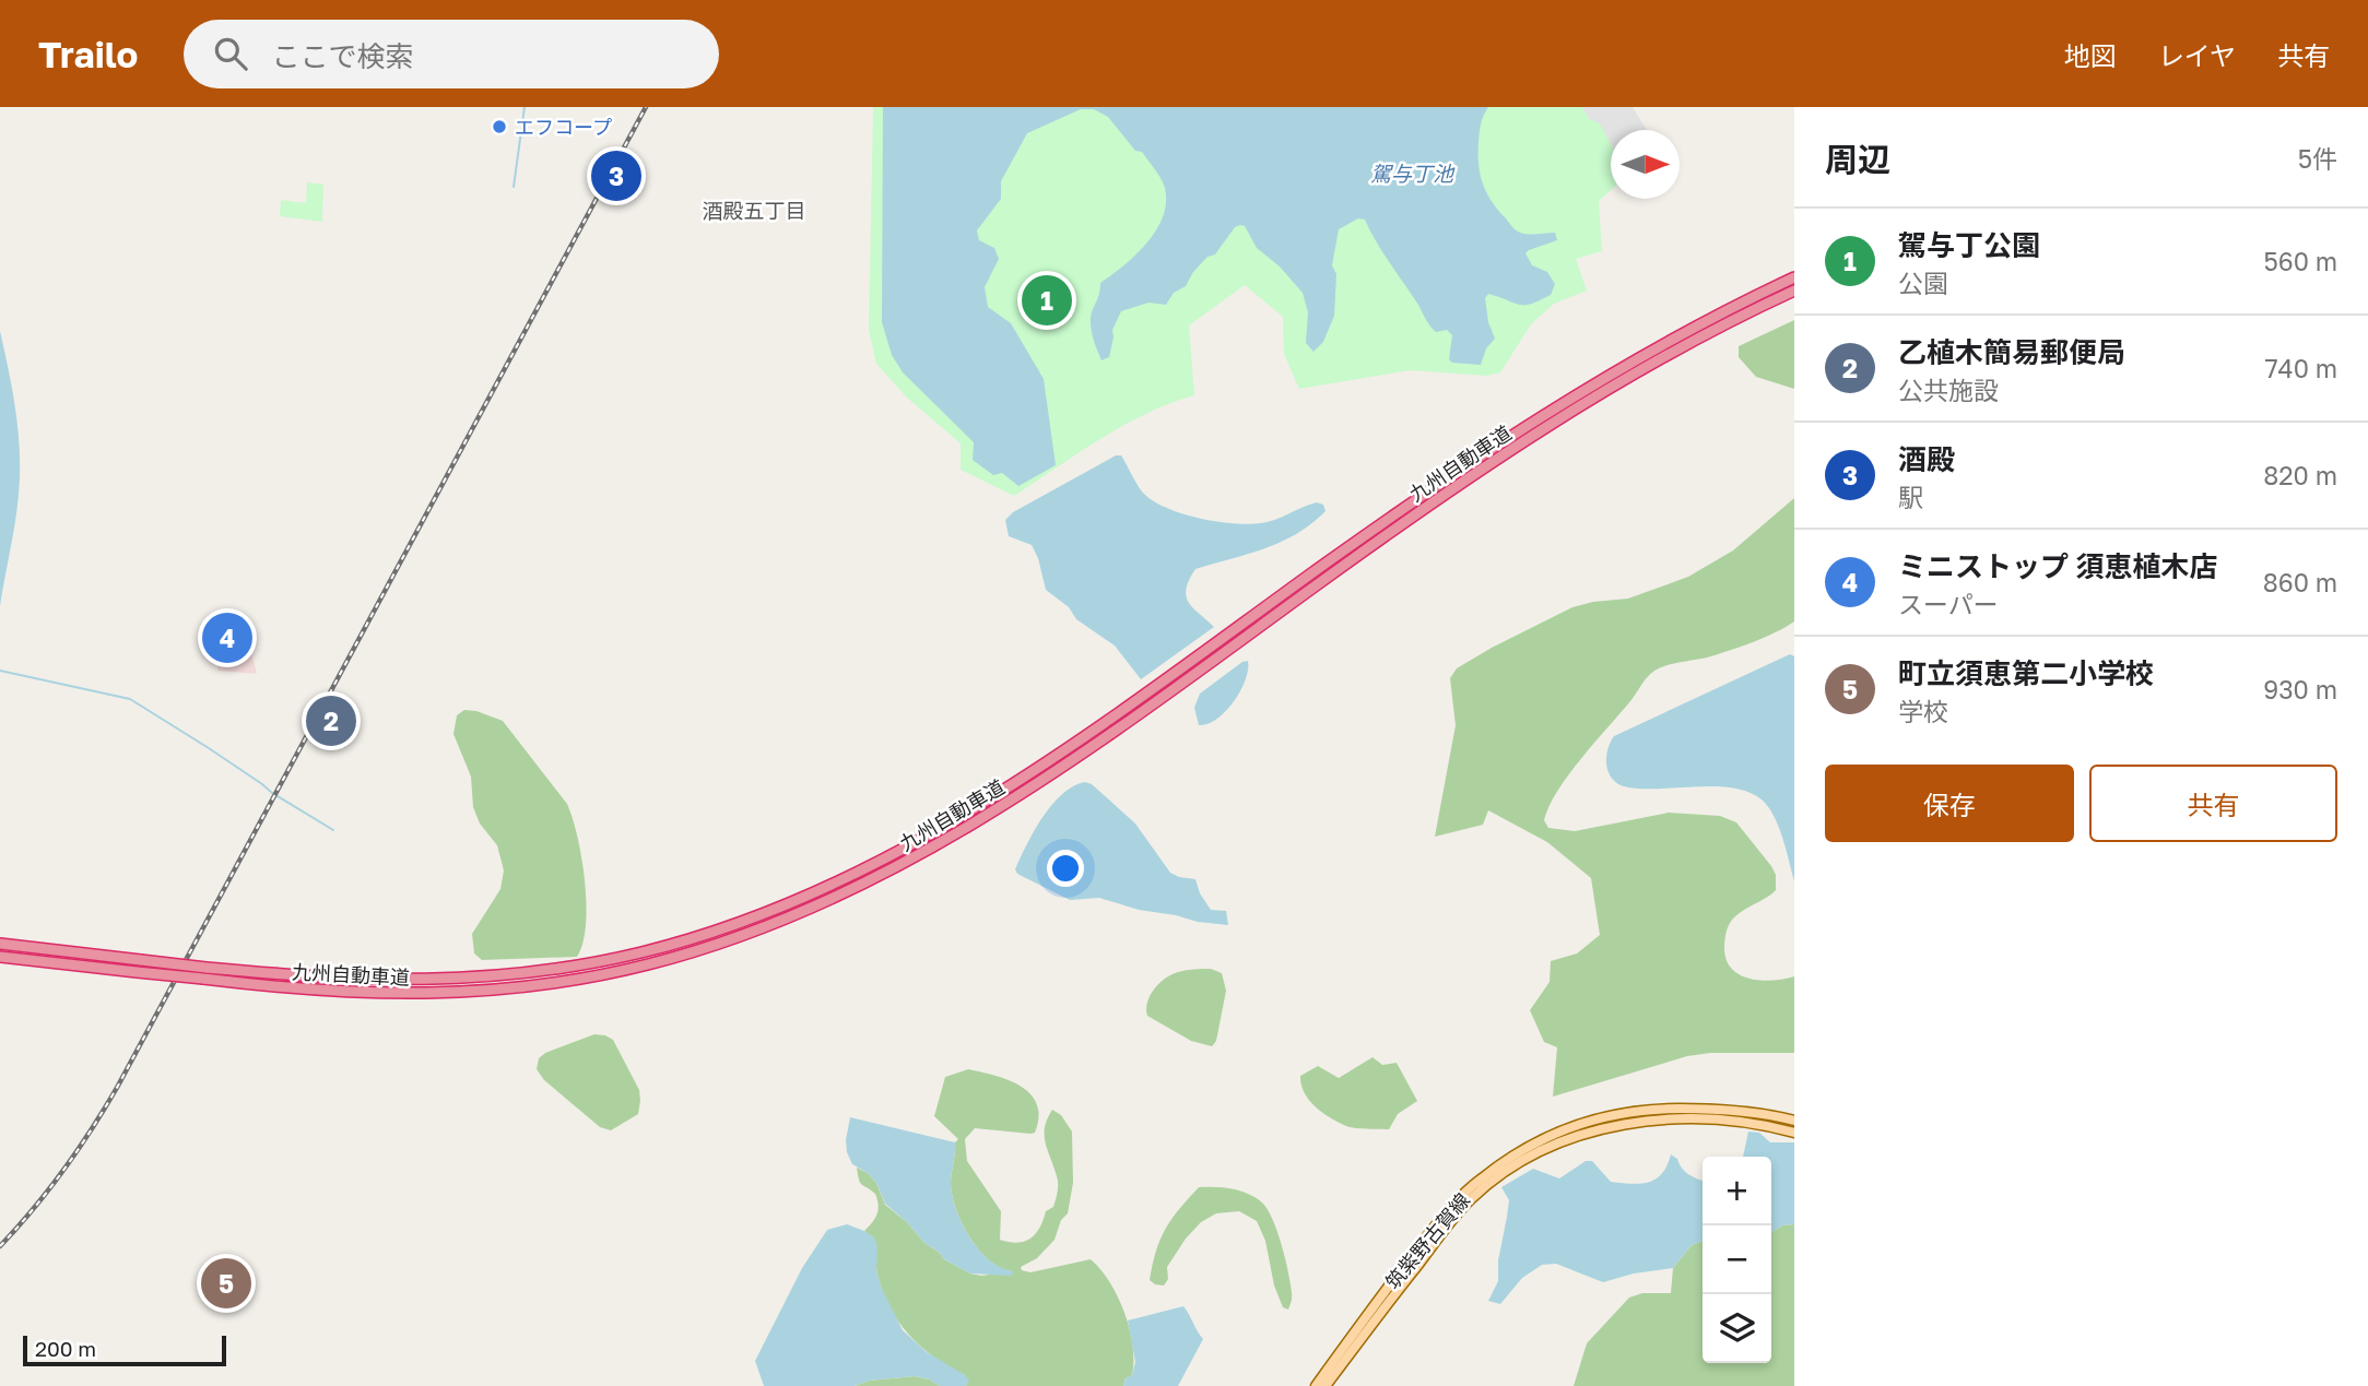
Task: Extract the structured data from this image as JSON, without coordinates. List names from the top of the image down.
{
  "streets": {
    "highway": ["九州自動車道"],
    "main road": ["筑紫野古賀線"]
  },
  "districts": ["酒殿五丁目"],
  "water": ["駕与丁池"],
  "places": ["エフコープ"],
  "scale_bar": "200 m",
  "north": "right",
  "page": {
    "header": "Trailo",
    "search": "ここで検索",
    "nav": ["地図", "レイヤ", "共有"],
    "heading": ["周辺", "5件"],
    "pins": [
      "3",
      "1",
      "4",
      "2",
      "5"
    ],
    "list": [
      {
        "mark": "1",
        "name": "駕与丁公園",
        "note": "公園",
        "value": "560 m"
      },
      {
        "mark": "2",
        "name": "乙植木簡易郵便局",
        "note": "公共施設",
        "value": "740 m"
      },
      {
        "mark": "3",
        "name": "酒殿",
        "note": "駅",
        "value": "820 m"
      },
      {
        "mark": "4",
        "name": "ミニストップ 須恵植木店",
        "note": "スーパー",
        "value": "860 m"
      },
      {
        "mark": "5",
        "name": "町立須恵第二小学校",
        "note": "学校",
        "value": "930 m"
      }
    ],
    "buttons": ["保存", "共有"],
    "map_buttons": ["+", "−"],
    "scale": "200 m"
  }
}
